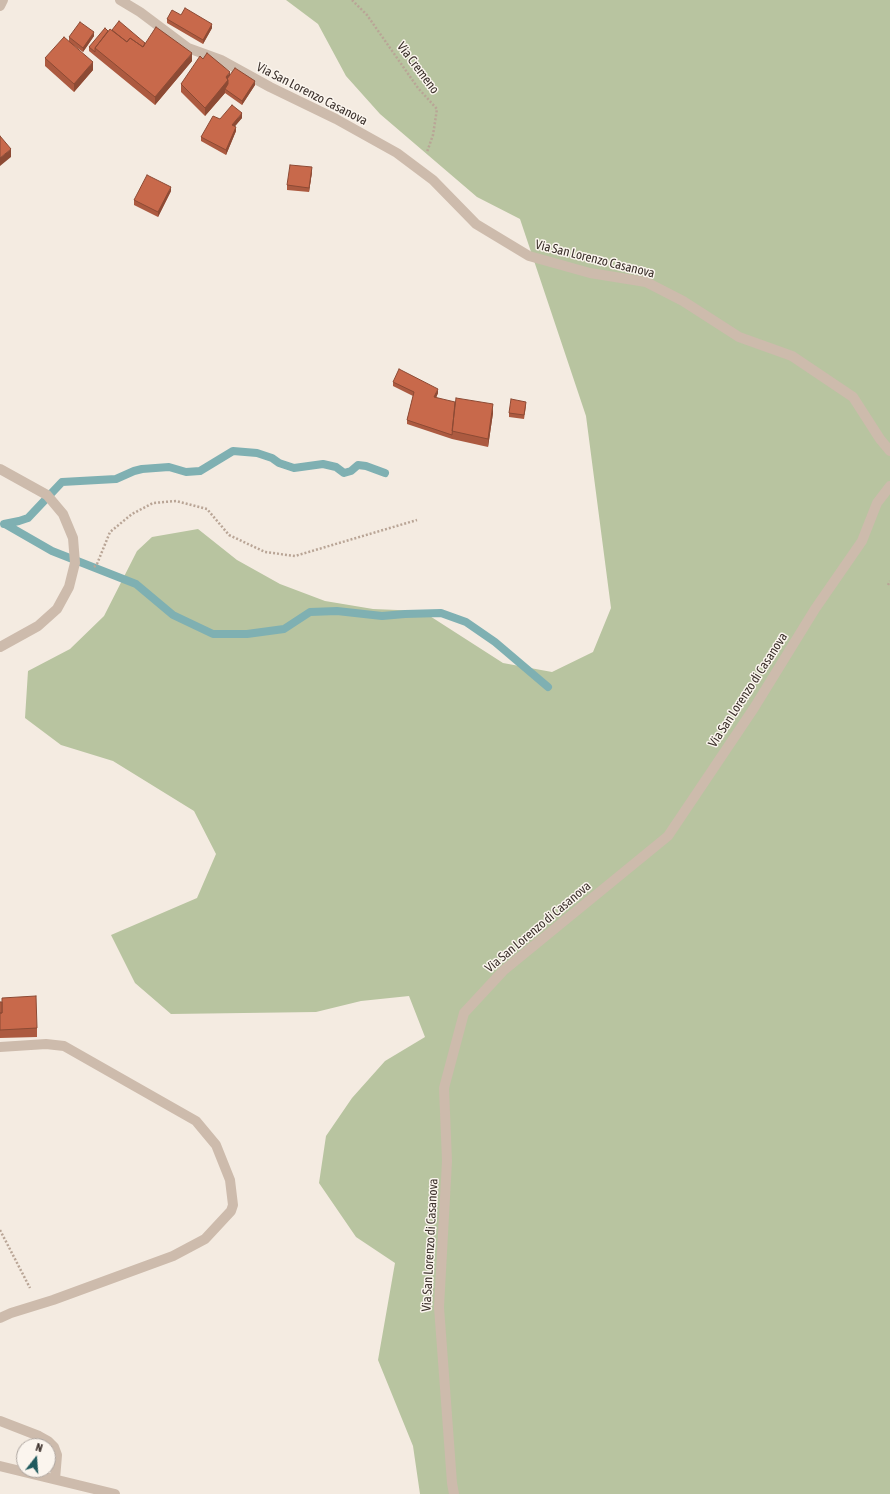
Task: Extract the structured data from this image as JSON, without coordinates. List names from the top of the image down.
{
  "streets": {
    "street": ["Via San Lorenzo Casanova", "Via San Lorenzo di Casanova"],
    "path": ["Via Cremeno"]
  },
  "crossings": [
    ["Via Cremeno", "Via San Lorenzo Casanova"]
  ],
  "north": "top"
}
